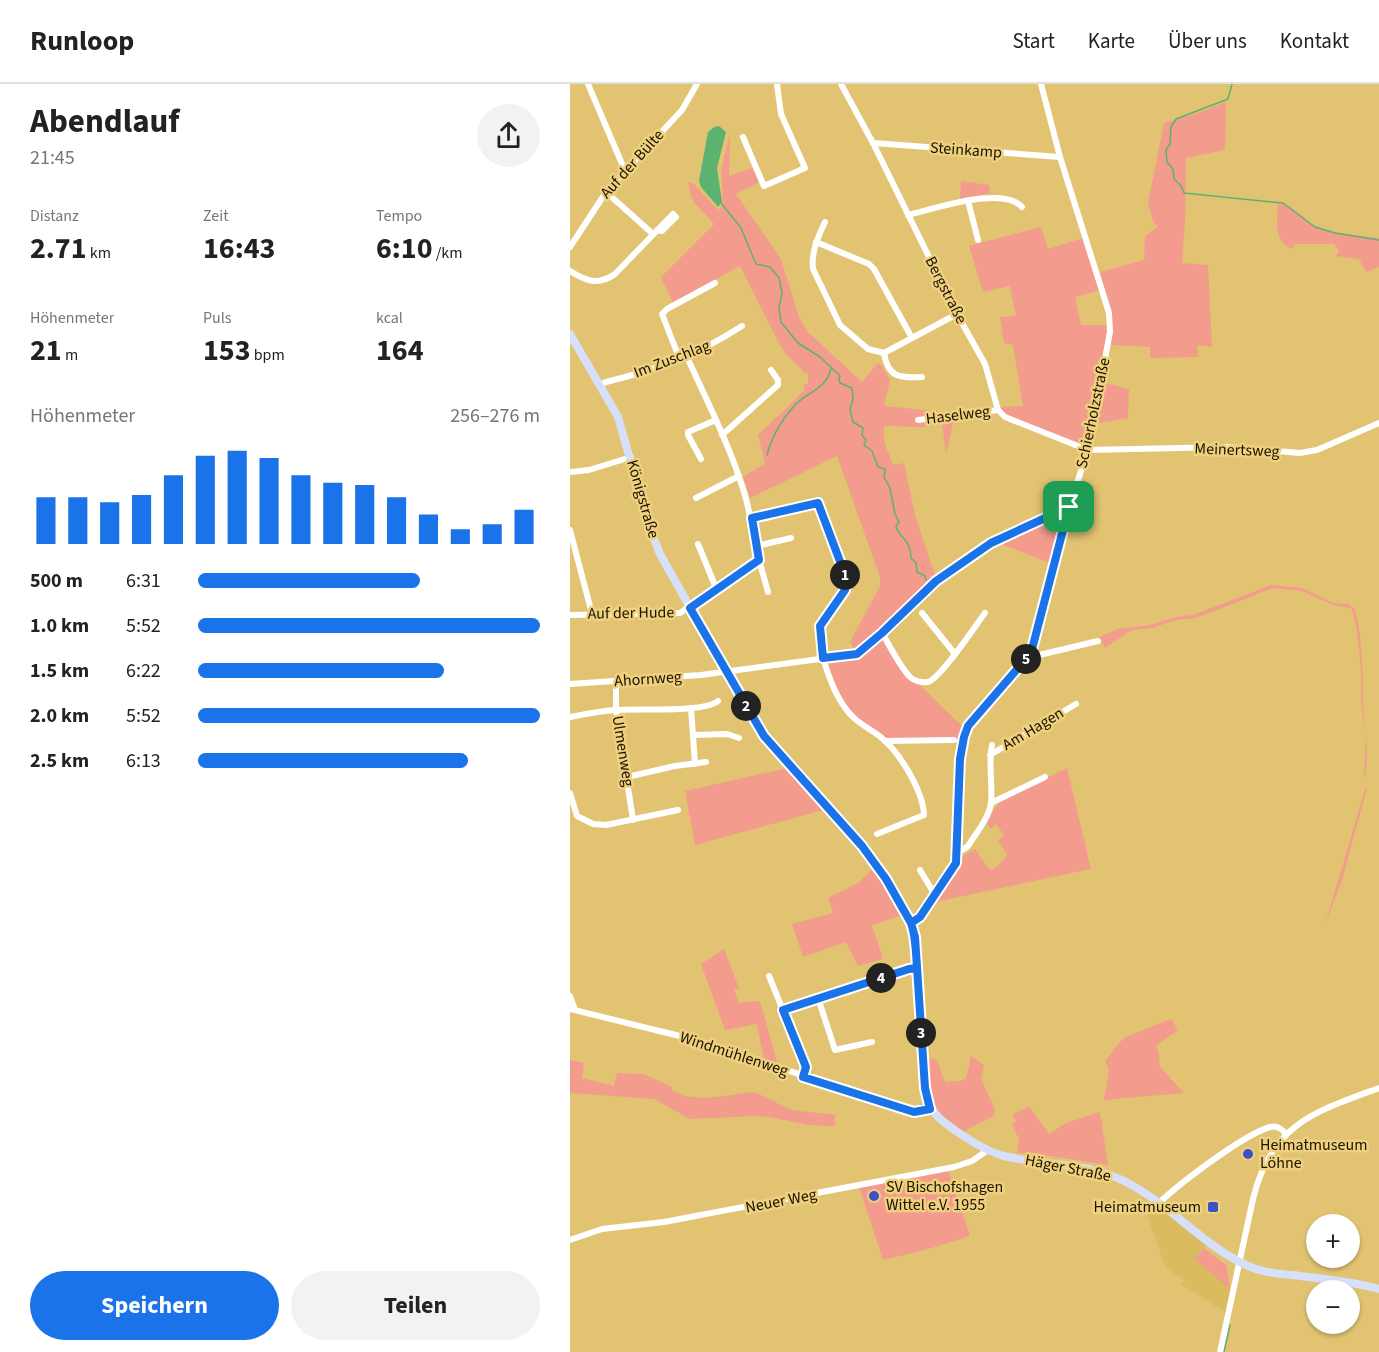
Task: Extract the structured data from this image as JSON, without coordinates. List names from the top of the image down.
{
  "streets": {
    "main road": ["Königstraße", "Häger Straße"],
    "street": [
      "Steinkamp",
      "Auf der Bülte",
      "Bergstraße",
      "Im Zuschlag",
      "Schierholzstraße",
      "Haselweg",
      "Meinertsweg",
      "Auf der Hude",
      "Ahornweg",
      "Am Hagen",
      "Ulmenweg",
      "Windmühlenweg",
      "Neuer Weg"
    ]
  },
  "crossings": [
    ["Steinkamp", "Bergstraße"],
    ["Steinkamp", "Schierholzstraße"],
    ["Bergstraße", "Haselweg"],
    ["Im Zuschlag", "Königstraße"],
    ["Schierholzstraße", "Meinertsweg"],
    ["Schierholzstraße", "Königstraße"],
    ["Schierholzstraße", "Ahornweg"],
    ["Schierholzstraße", "Am Hagen"],
    ["Königstraße", "Auf der Hude"],
    ["Königstraße", "Ahornweg"],
    ["Ahornweg", "Ulmenweg"],
    ["Windmühlenweg", "Häger Straße"],
    ["Häger Straße", "Neuer Weg"]
  ],
  "places": {
    "other": ["Heimatmuseum Löhne", "SV Bischofshagen Wittel e.V. 1955"],
    "transit": ["Heimatmuseum"]
  },
  "page": {
    "header": "Runloop",
    "nav": [
      "Start",
      "Karte",
      "Über uns",
      "Kontakt"
    ],
    "heading": ["Abendlauf", "21:45"],
    "stats": [
      ["Distanz", "2.71 km"],
      ["Zeit", "16:43"],
      ["Tempo", "6:10 /km"],
      ["Höhenmeter", "21 m"],
      ["Puls", "153 bpm"],
      ["kcal", "164"]
    ],
    "chart": ["Höhenmeter", "256–276 m"],
    "list": [
      {
        "name": "500 m",
        "note": "6:31"
      },
      {
        "name": "1.0 km",
        "note": "5:52"
      },
      {
        "name": "1.5 km",
        "note": "6:22"
      },
      {
        "name": "2.0 km",
        "note": "5:52"
      },
      {
        "name": "2.5 km",
        "note": "6:13"
      }
    ],
    "pins": [
      "1",
      "5",
      "2",
      "4",
      "3"
    ],
    "map_buttons": ["+", "−"],
    "buttons": ["Speichern", "Teilen"]
  }
}
